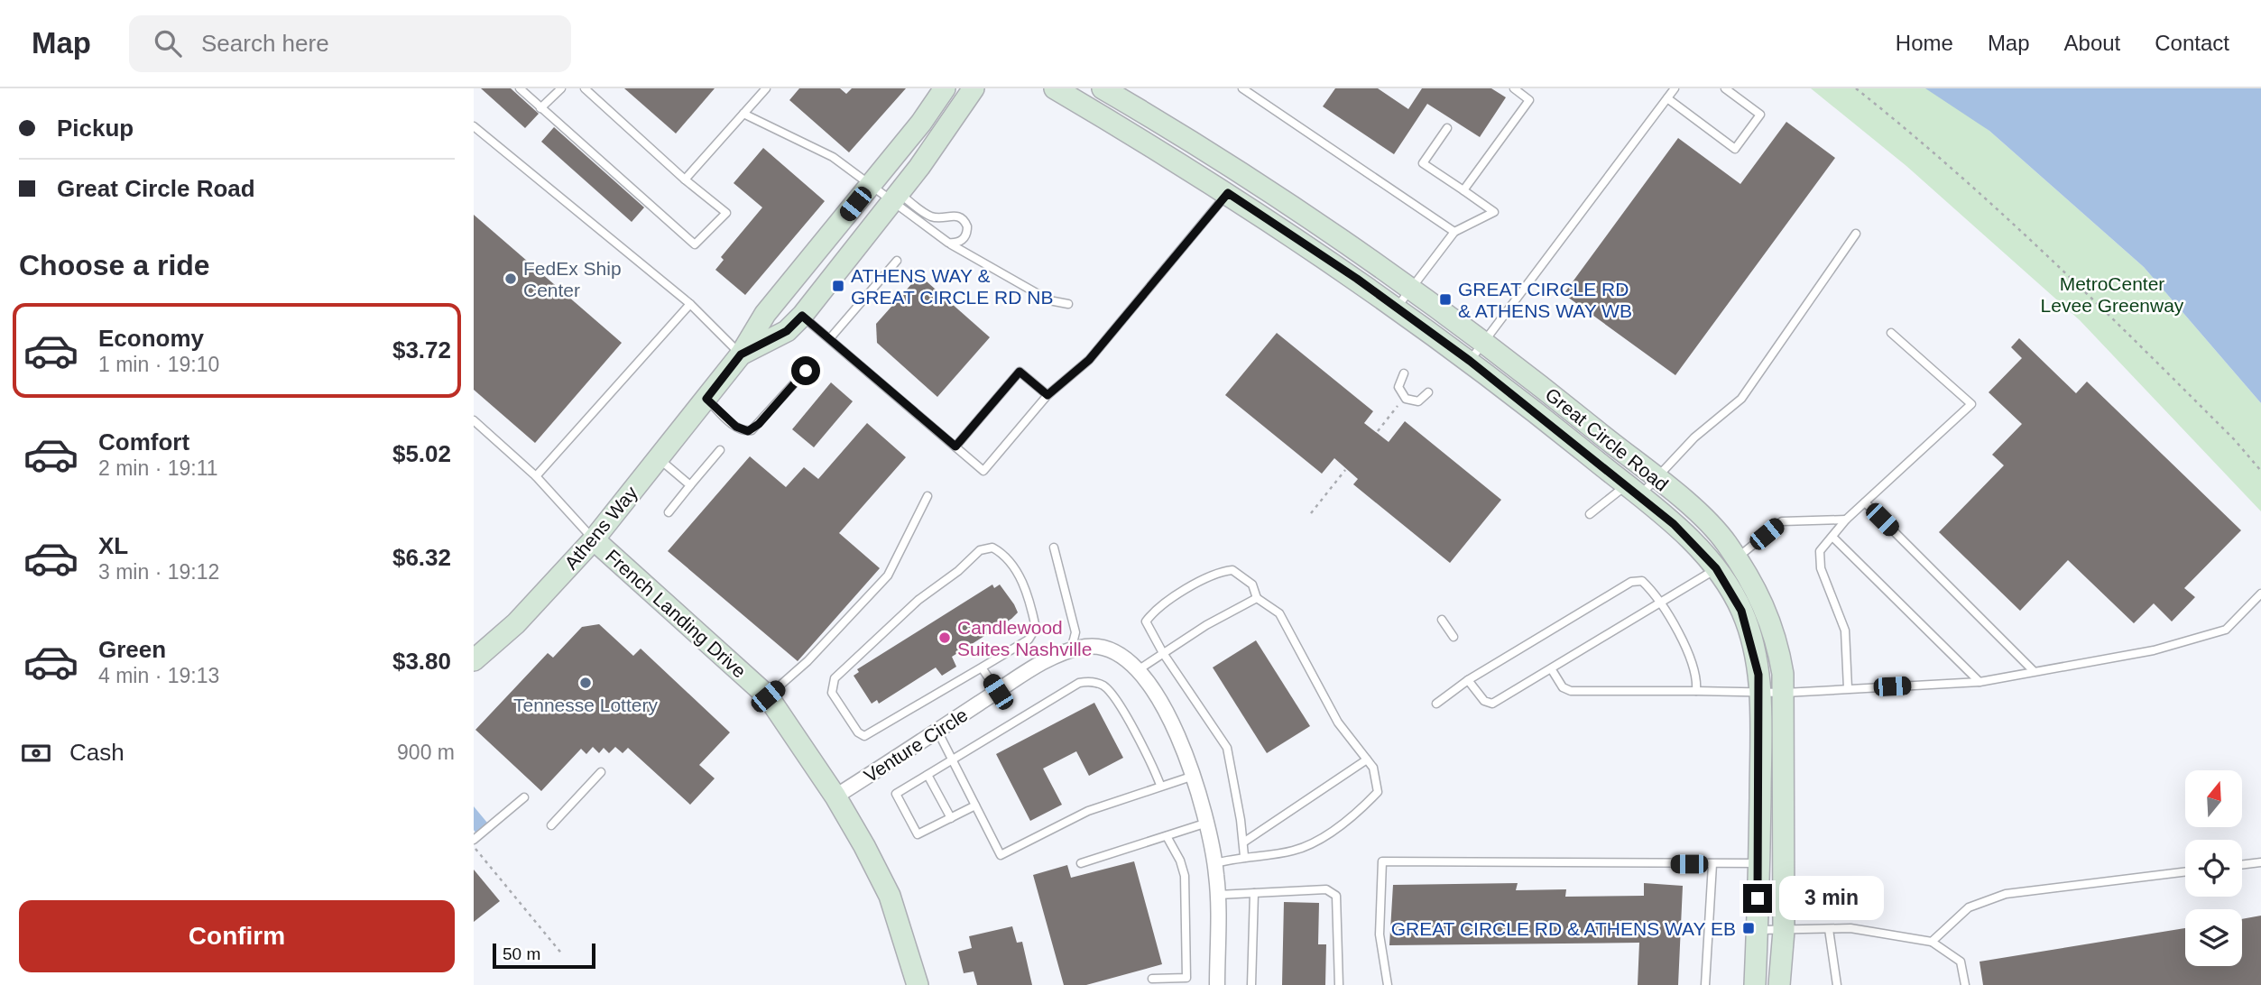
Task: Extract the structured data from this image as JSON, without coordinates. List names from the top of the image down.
{
  "streets": {
    "street": [
      "Great Circle Road",
      "Athens Way",
      "French Landing Drive",
      "Venture Circle"
    ]
  },
  "crossings": [
    ["Athens Way", "French Landing Drive"],
    ["French Landing Drive", "Venture Circle"]
  ],
  "parks": ["MetroCenter Levee Greenway"],
  "places": {
    "other": ["FedEx Ship Center", "Candlewood Suites Nashville", "Tennesse Lottery"],
    "transit": ["ATHENS WAY & GREAT CIRCLE RD NB", "GREAT CIRCLE RD & ATHENS WAY WB", "GREAT CIRCLE RD & ATHENS WAY EB"]
  },
  "scale_bar": "50 m",
  "north": "top",
  "page": {
    "header": "Map",
    "search": "Search here",
    "nav": [
      "Home",
      "Map",
      "About",
      "Contact"
    ],
    "banner": ["Pickup", "Great Circle Road"],
    "heading": "Choose a ride",
    "list": [
      {
        "name": "Economy",
        "note": "1 min · 19:10",
        "value": "$3.72"
      },
      {
        "name": "Comfort",
        "note": "2 min · 19:11",
        "value": "$5.02"
      },
      {
        "name": "XL",
        "note": "3 min · 19:12",
        "value": "$6.32"
      },
      {
        "name": "Green",
        "note": "4 min · 19:13",
        "value": "$3.80"
      }
    ],
    "pay": ["Cash", "900 m"],
    "bubble": "3 min",
    "buttons": "Confirm",
    "scale": "50 m"
  }
}
